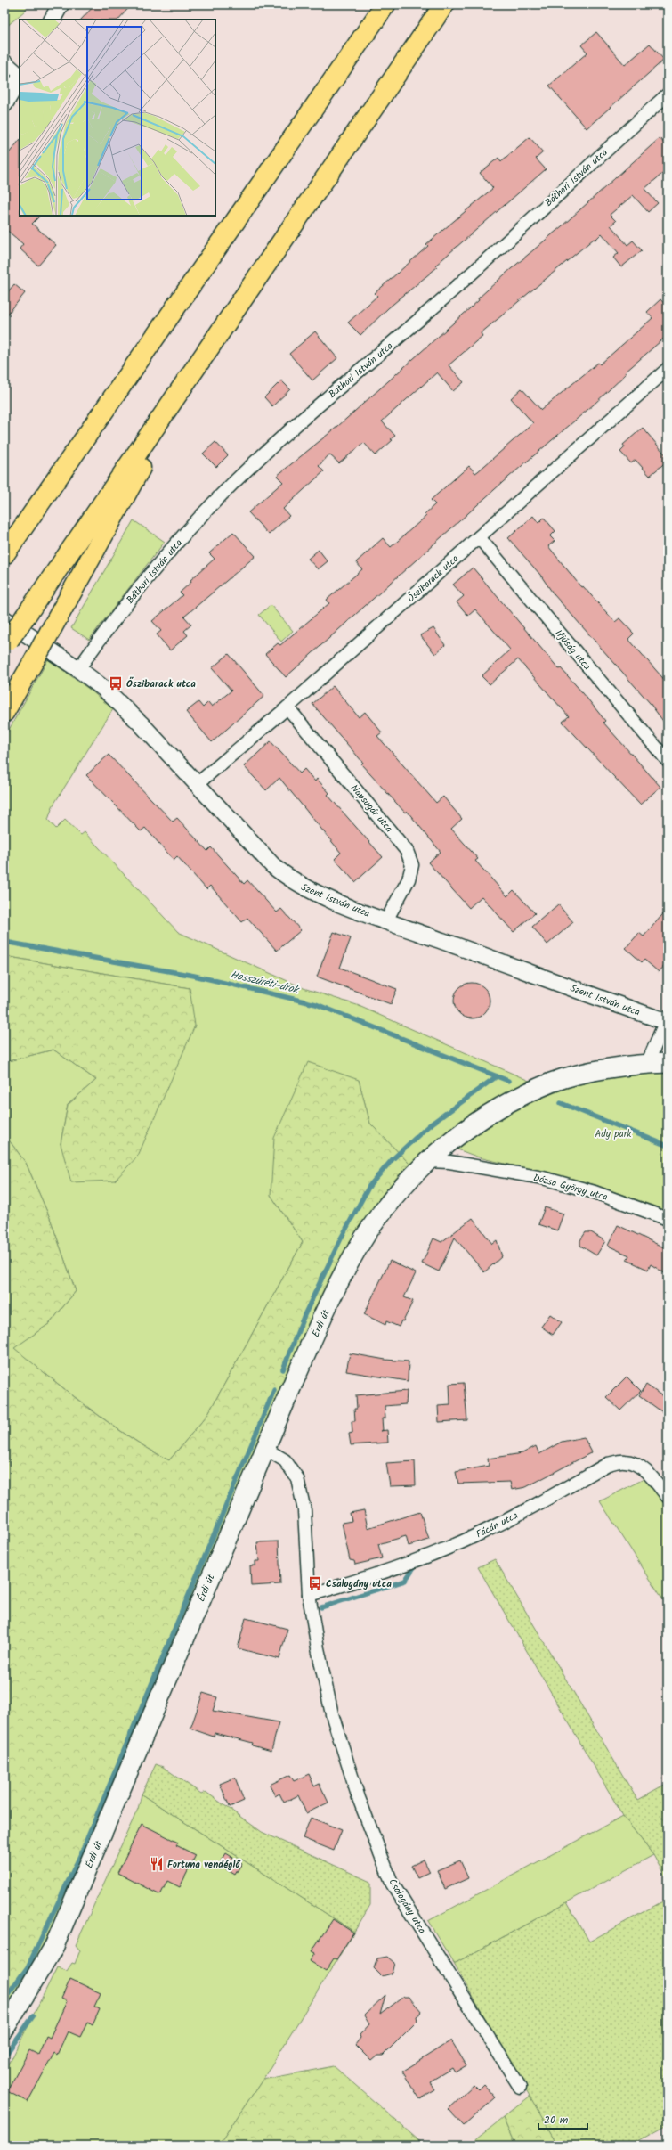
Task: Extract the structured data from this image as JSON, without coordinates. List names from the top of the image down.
{
  "streets": {
    "main road": ["Érdi út"],
    "street": [
      "Báthori István utca",
      "Őszibarack utca",
      "Ifjúság utca",
      "Napsugár utca",
      "Szent István utca",
      "Dózsa György utca",
      "Fácán utca",
      "Csalogány utca"
    ]
  },
  "crossings": [
    ["Báthori István utca", "Szent István utca"],
    ["Őszibarack utca", "Ifjúság utca"],
    ["Őszibarack utca", "Napsugár utca"],
    ["Őszibarack utca", "Szent István utca"],
    ["Napsugár utca", "Szent István utca"],
    ["Dózsa György utca", "Érdi út"],
    ["Érdi út", "Csalogány utca"],
    ["Fácán utca", "Csalogány utca"]
  ],
  "water": ["Hosszúréti-árok"],
  "parks": ["Ady park"],
  "places": {
    "bus stop": ["Őszibarack utca", "Csalogány utca"],
    "restaurant": ["Fortuna vendéglő"]
  },
  "scale_bar": "20 m"
}
